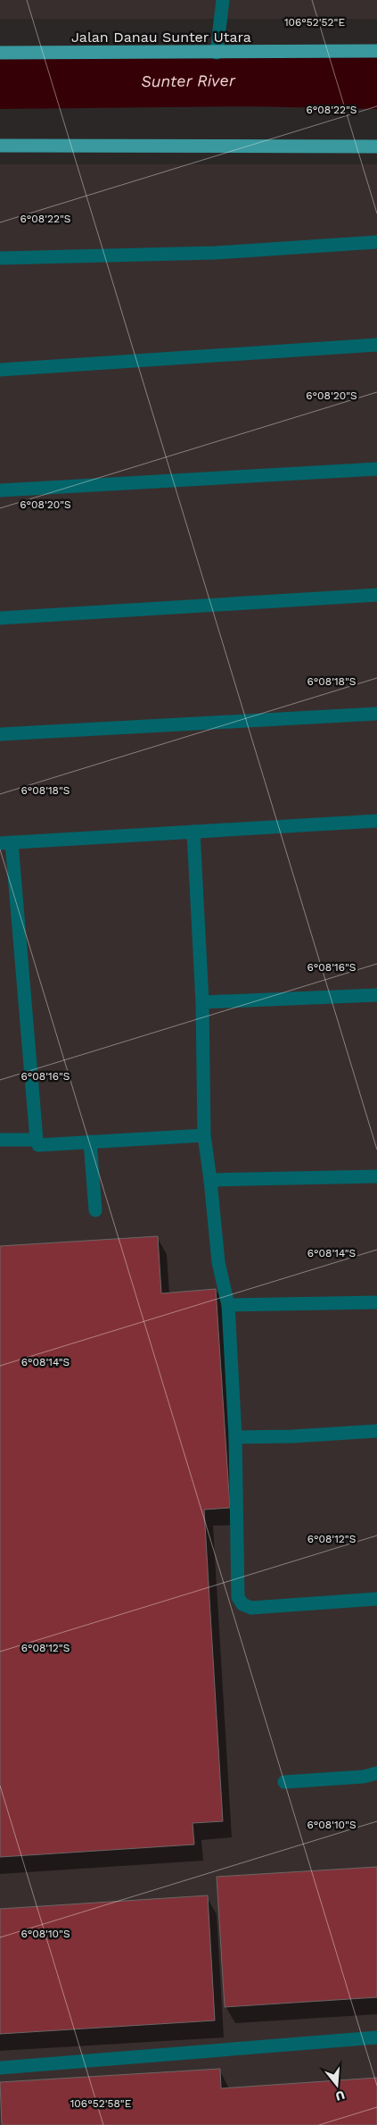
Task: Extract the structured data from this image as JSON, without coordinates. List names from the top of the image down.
{
  "streets": {
    "main road": ["Jalan Danau Sunter Utara"]
  },
  "water": ["Sunter River"],
  "north": "bottom",
  "coordinates": [
    "106°52'52\"E",
    "6°08'22\"S",
    "6°08'20\"S",
    "6°08'18\"S",
    "6°08'16\"S",
    "6°08'14\"S",
    "6°08'12\"S",
    "6°08'10\"S",
    "106°52'58\"E"
  ]
}
